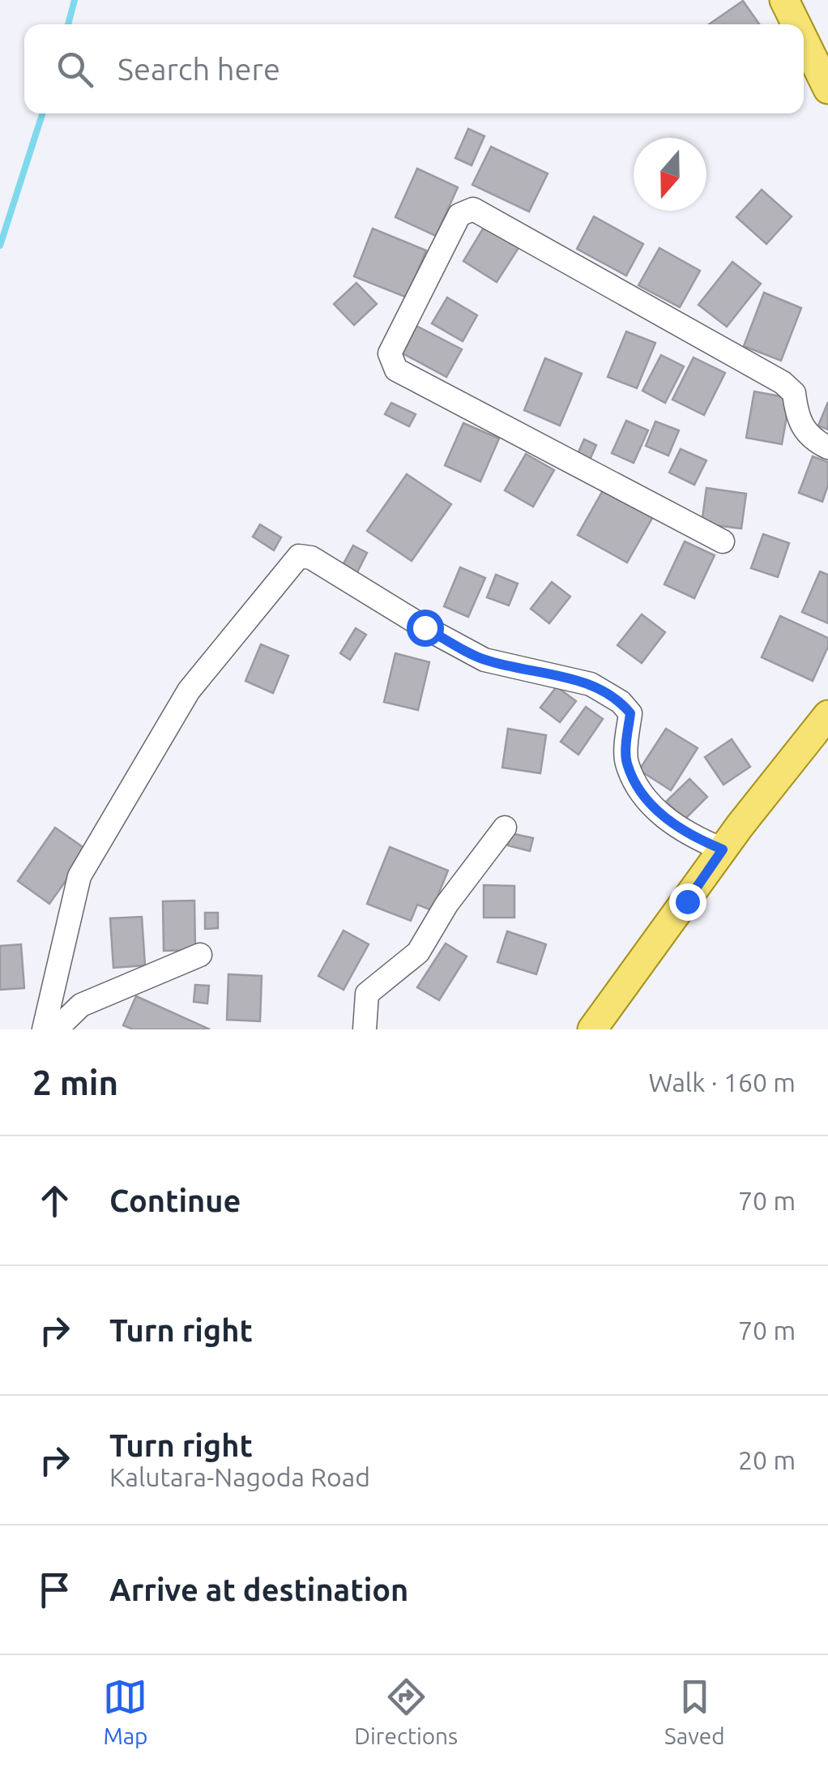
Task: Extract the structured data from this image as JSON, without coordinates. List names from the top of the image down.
{
  "north": "bottom",
  "page": {
    "search": "Search here",
    "heading": ["2 min", "Walk · 160 m"],
    "list": [
      ["Continue", "70 m"],
      ["Turn right", "70 m"],
      ["Turn right", "Kalutara-Nagoda Road", "20 m"],
      "Arrive at destination"
    ],
    "nav": ["Map", "Directions", "Saved"]
  }
}
